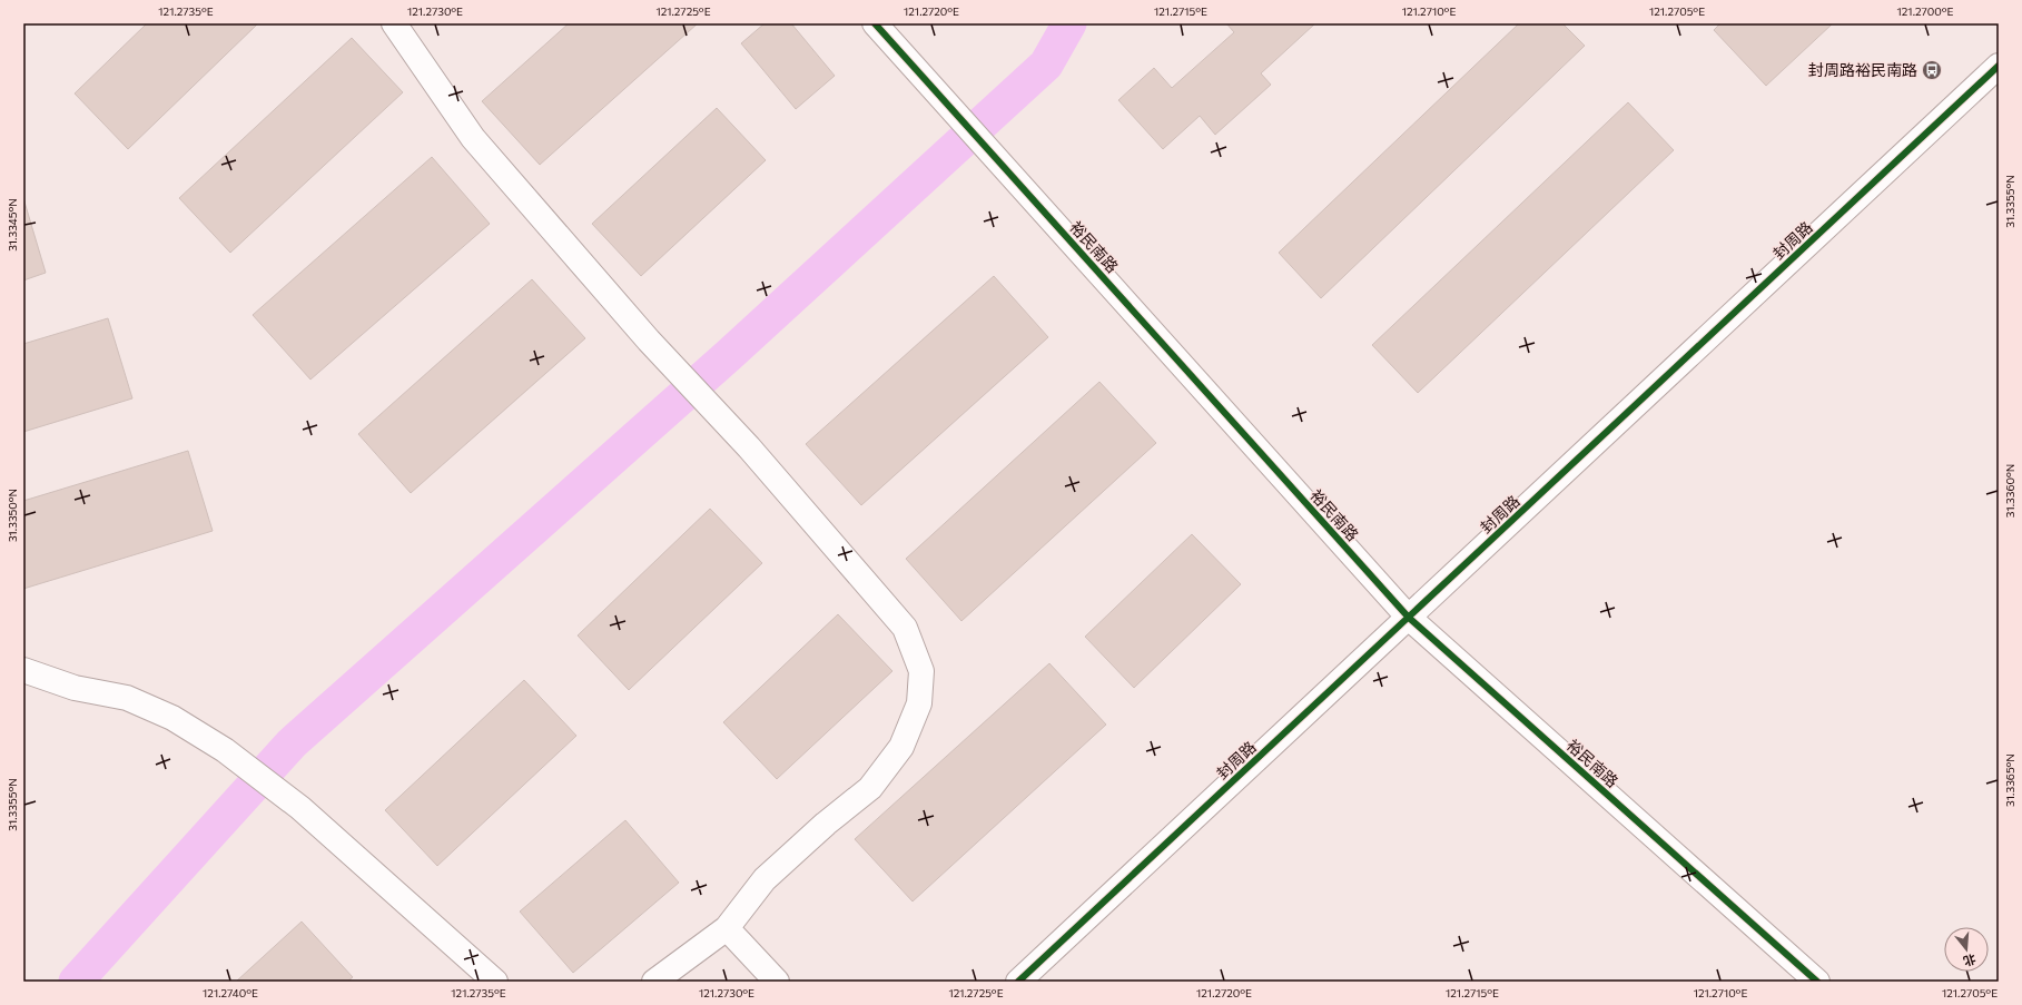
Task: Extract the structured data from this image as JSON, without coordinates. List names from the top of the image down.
{
  "streets": {
    "street": ["封周路", "裕民南路"]
  },
  "crossings": [
    ["封周路", "裕民南路"]
  ],
  "places": {
    "bus stop": ["封周路裕民南路"]
  },
  "north": "bottom",
  "coordinates": [
    "121.2735°E",
    "121.2730°E",
    "121.2725°E",
    "121.2720°E",
    "121.2715°E",
    "121.2710°E",
    "121.2705°E",
    "121.2700°E",
    "31.3355°N",
    "31.3345°N",
    "31.3360°N",
    "31.3350°N",
    "31.3365°N",
    "121.2740°E"
  ]
}
